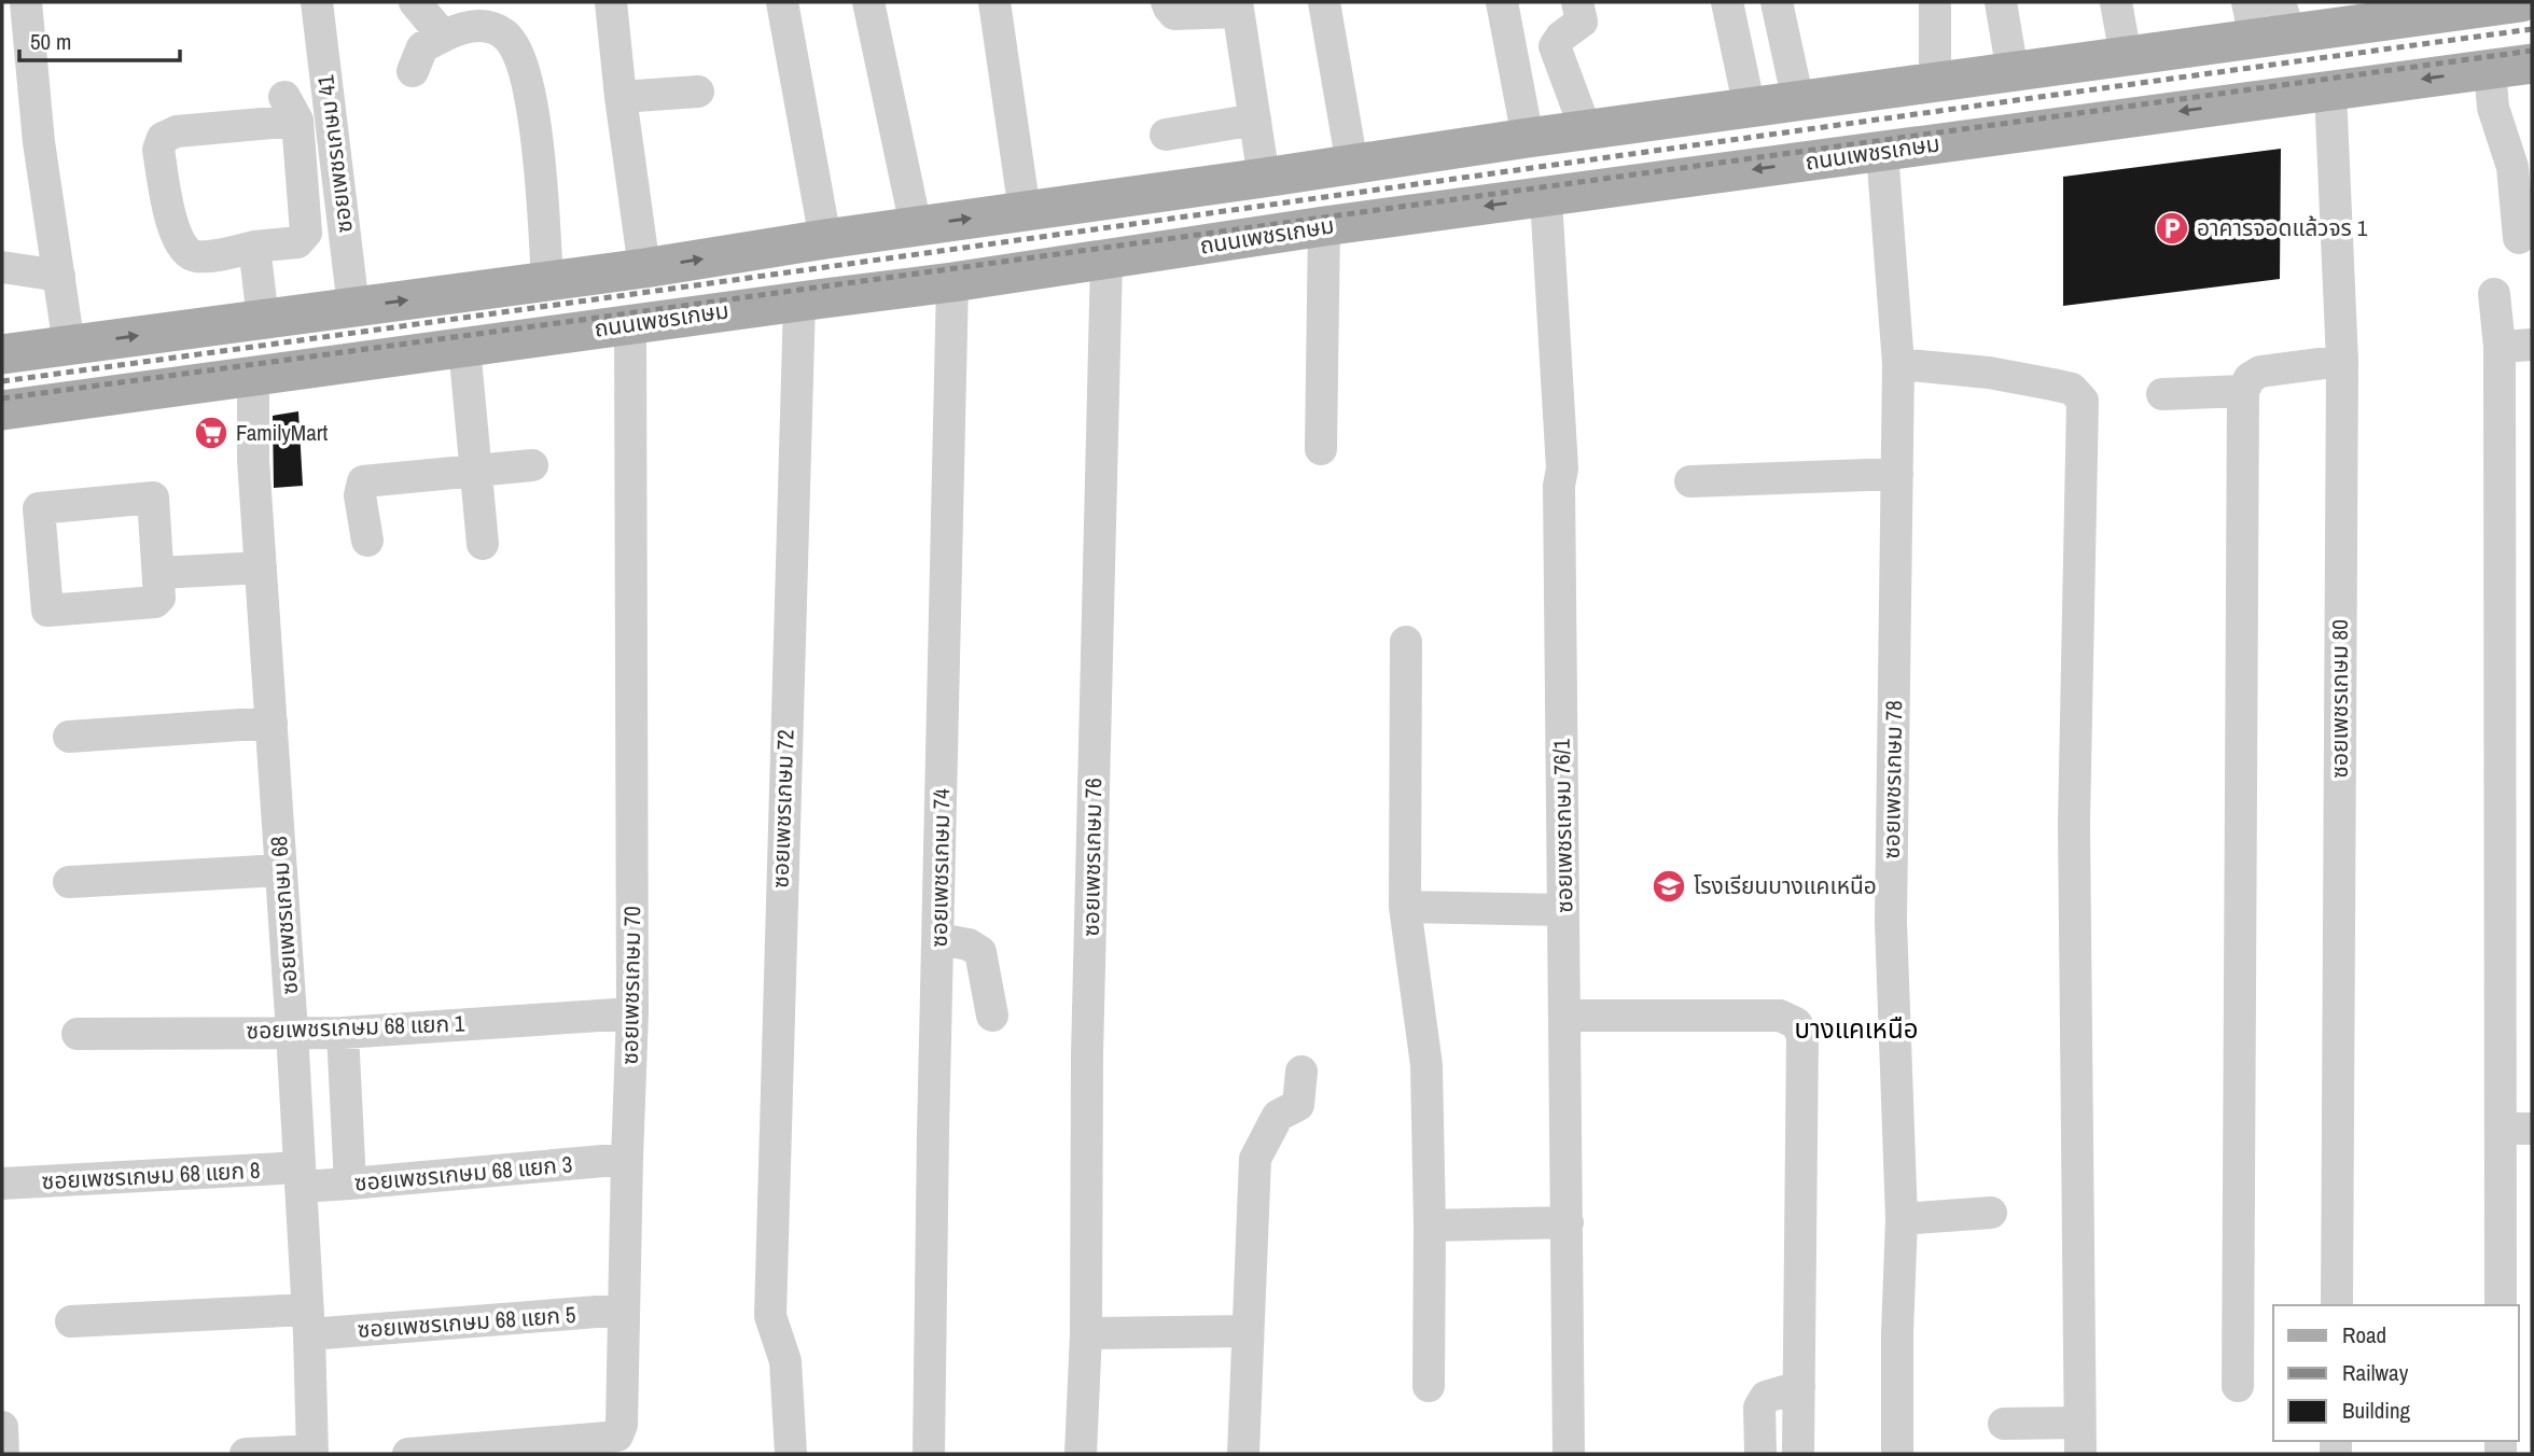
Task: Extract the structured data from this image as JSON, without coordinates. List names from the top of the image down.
{
  "streets": {
    "main road": ["ถนนเพชรเกษม"],
    "street": [
      "ซอยเพชรเกษม 41",
      "ซอยเพชรเกษม 80",
      "ซอยเพชรเกษม 78",
      "ซอยเพชรเกษม 72",
      "ซอยเพชรเกษม 76/1",
      "ซอยเพชรเกษม 76",
      "ซอยเพชรเกษม 74",
      "ซอยเพชรเกษม 68",
      "ซอยเพชรเกษม 70",
      "ซอยเพชรเกษม 68 แยก 1",
      "ซอยเพชรเกษม 68 แยก 3",
      "ซอยเพชรเกษม 68 แยก 8",
      "ซอยเพชรเกษม 68 แยก 5"
    ]
  },
  "crossings": [
    ["ถนนเพชรเกษม", "ซอยเพชรเกษม 80"],
    ["ถนนเพชรเกษม", "ซอยเพชรเกษม 78"],
    ["ถนนเพชรเกษม", "ซอยเพชรเกษม 72"],
    ["ถนนเพชรเกษม", "ซอยเพชรเกษม 76/1"],
    ["ถนนเพชรเกษม", "ซอยเพชรเกษม 76"],
    ["ถนนเพชรเกษม", "ซอยเพชรเกษม 74"],
    ["ถนนเพชรเกษม", "ซอยเพชรเกษม 68"],
    ["ถนนเพชรเกษม", "ซอยเพชรเกษม 70"],
    ["ซอยเพชรเกษม 68", "ซอยเพชรเกษม 68 แยก 1"],
    ["ซอยเพชรเกษม 68", "ซอยเพชรเกษม 68 แยก 3"],
    ["ซอยเพชรเกษม 68", "ซอยเพชรเกษม 68 แยก 8"],
    ["ซอยเพชรเกษม 68", "ซอยเพชรเกษม 68 แยก 5"],
    ["ซอยเพชรเกษม 70", "ซอยเพชรเกษม 68 แยก 1"],
    ["ซอยเพชรเกษม 70", "ซอยเพชรเกษม 68 แยก 3"],
    ["ซอยเพชรเกษม 70", "ซอยเพชรเกษม 68 แยก 5"],
    ["ซอยเพชรเกษม 68 แยก 3", "ซอยเพชรเกษม 68 แยก 8"]
  ],
  "districts": ["บางแคเหนือ"],
  "places": {
    "parking": ["อาคารจอดแล้วจร 1"],
    "supermarket": ["FamilyMart"],
    "school or university": ["โรงเรียนบางแคเหนือ"]
  },
  "legend": ["Road", "Railway", "Building"],
  "scale_bar": "50 m"
}
